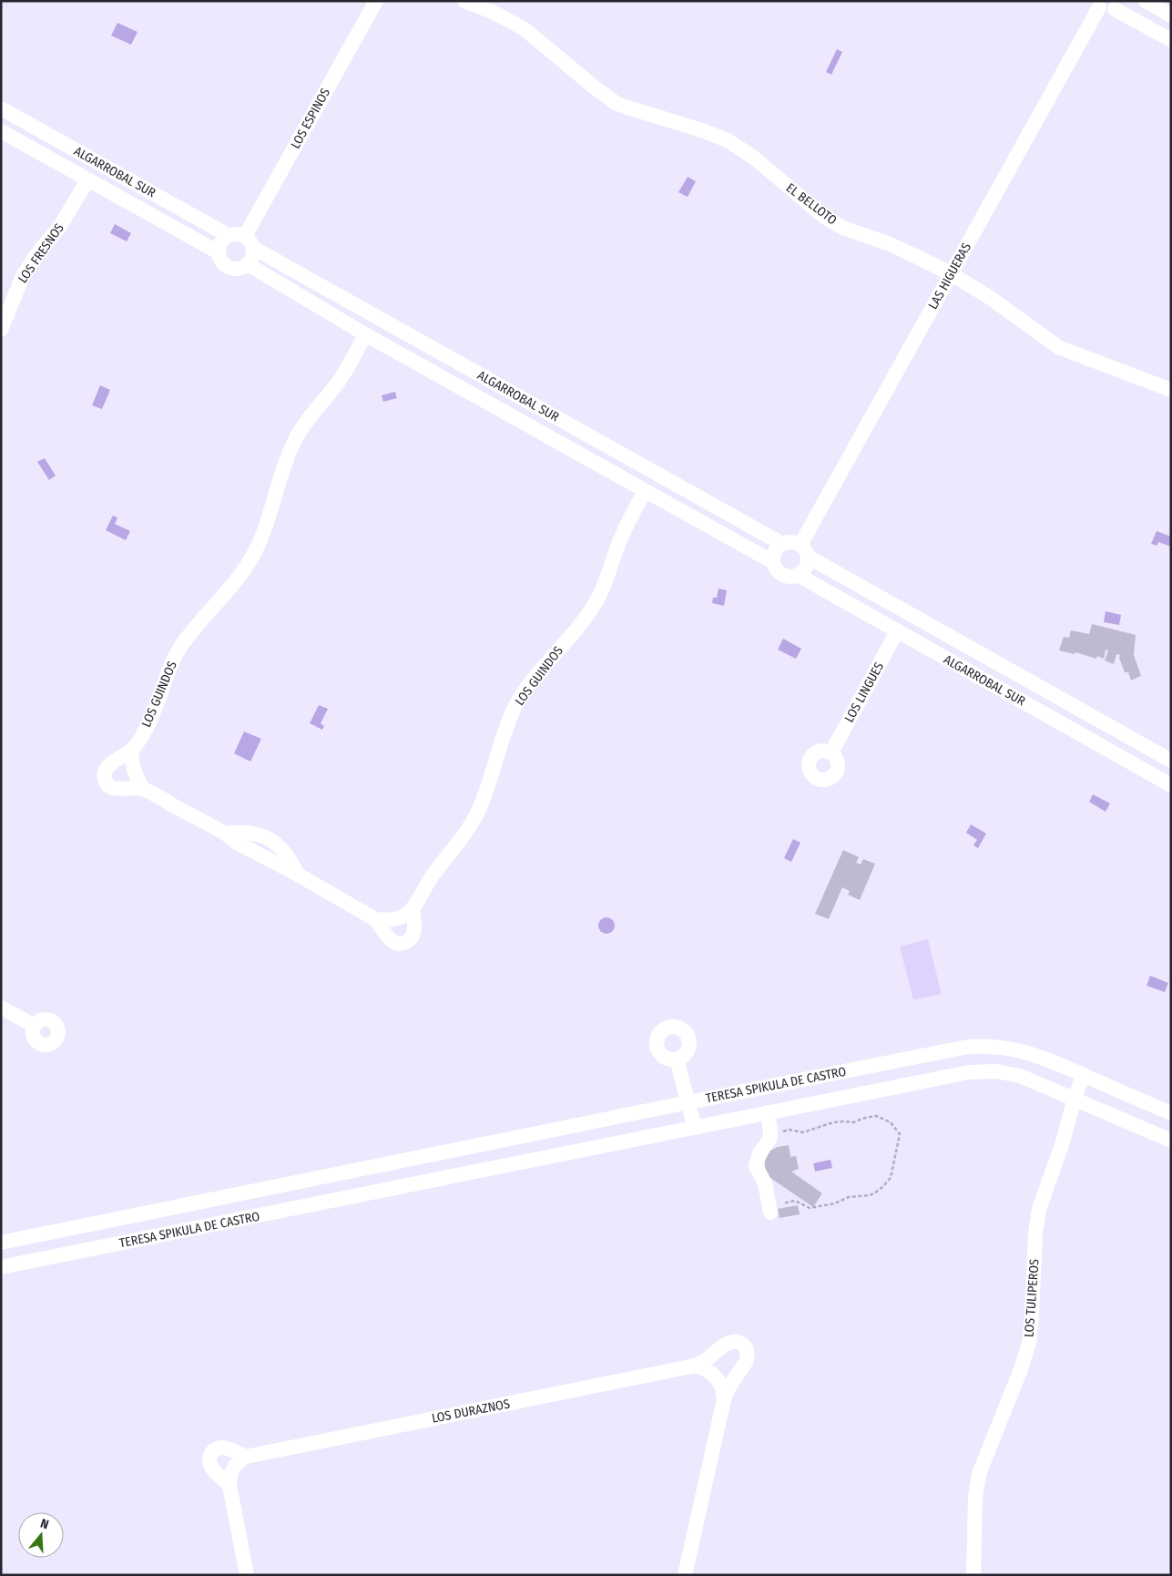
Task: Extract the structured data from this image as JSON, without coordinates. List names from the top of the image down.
{
  "streets": {
    "street": [
      "LOS ESPINOS",
      "ALGARROBAL SUR",
      "EL BELLOTO",
      "LOS FRESNOS",
      "LAS HIGUERAS",
      "LOS GUINDOS",
      "LOS LINGUES",
      "TERESA SPIKULA DE CASTRO",
      "LOS TULIPEROS",
      "LOS DURAZNOS"
    ]
  },
  "crossings": [
    ["LOS ESPINOS", "ALGARROBAL SUR"],
    ["ALGARROBAL SUR", "LOS FRESNOS"],
    ["ALGARROBAL SUR", "LAS HIGUERAS"],
    ["ALGARROBAL SUR", "LOS GUINDOS"],
    ["ALGARROBAL SUR", "LOS LINGUES"],
    ["EL BELLOTO", "LAS HIGUERAS"],
    ["TERESA SPIKULA DE CASTRO", "LOS TULIPEROS"]
  ],
  "north": "top"
}
